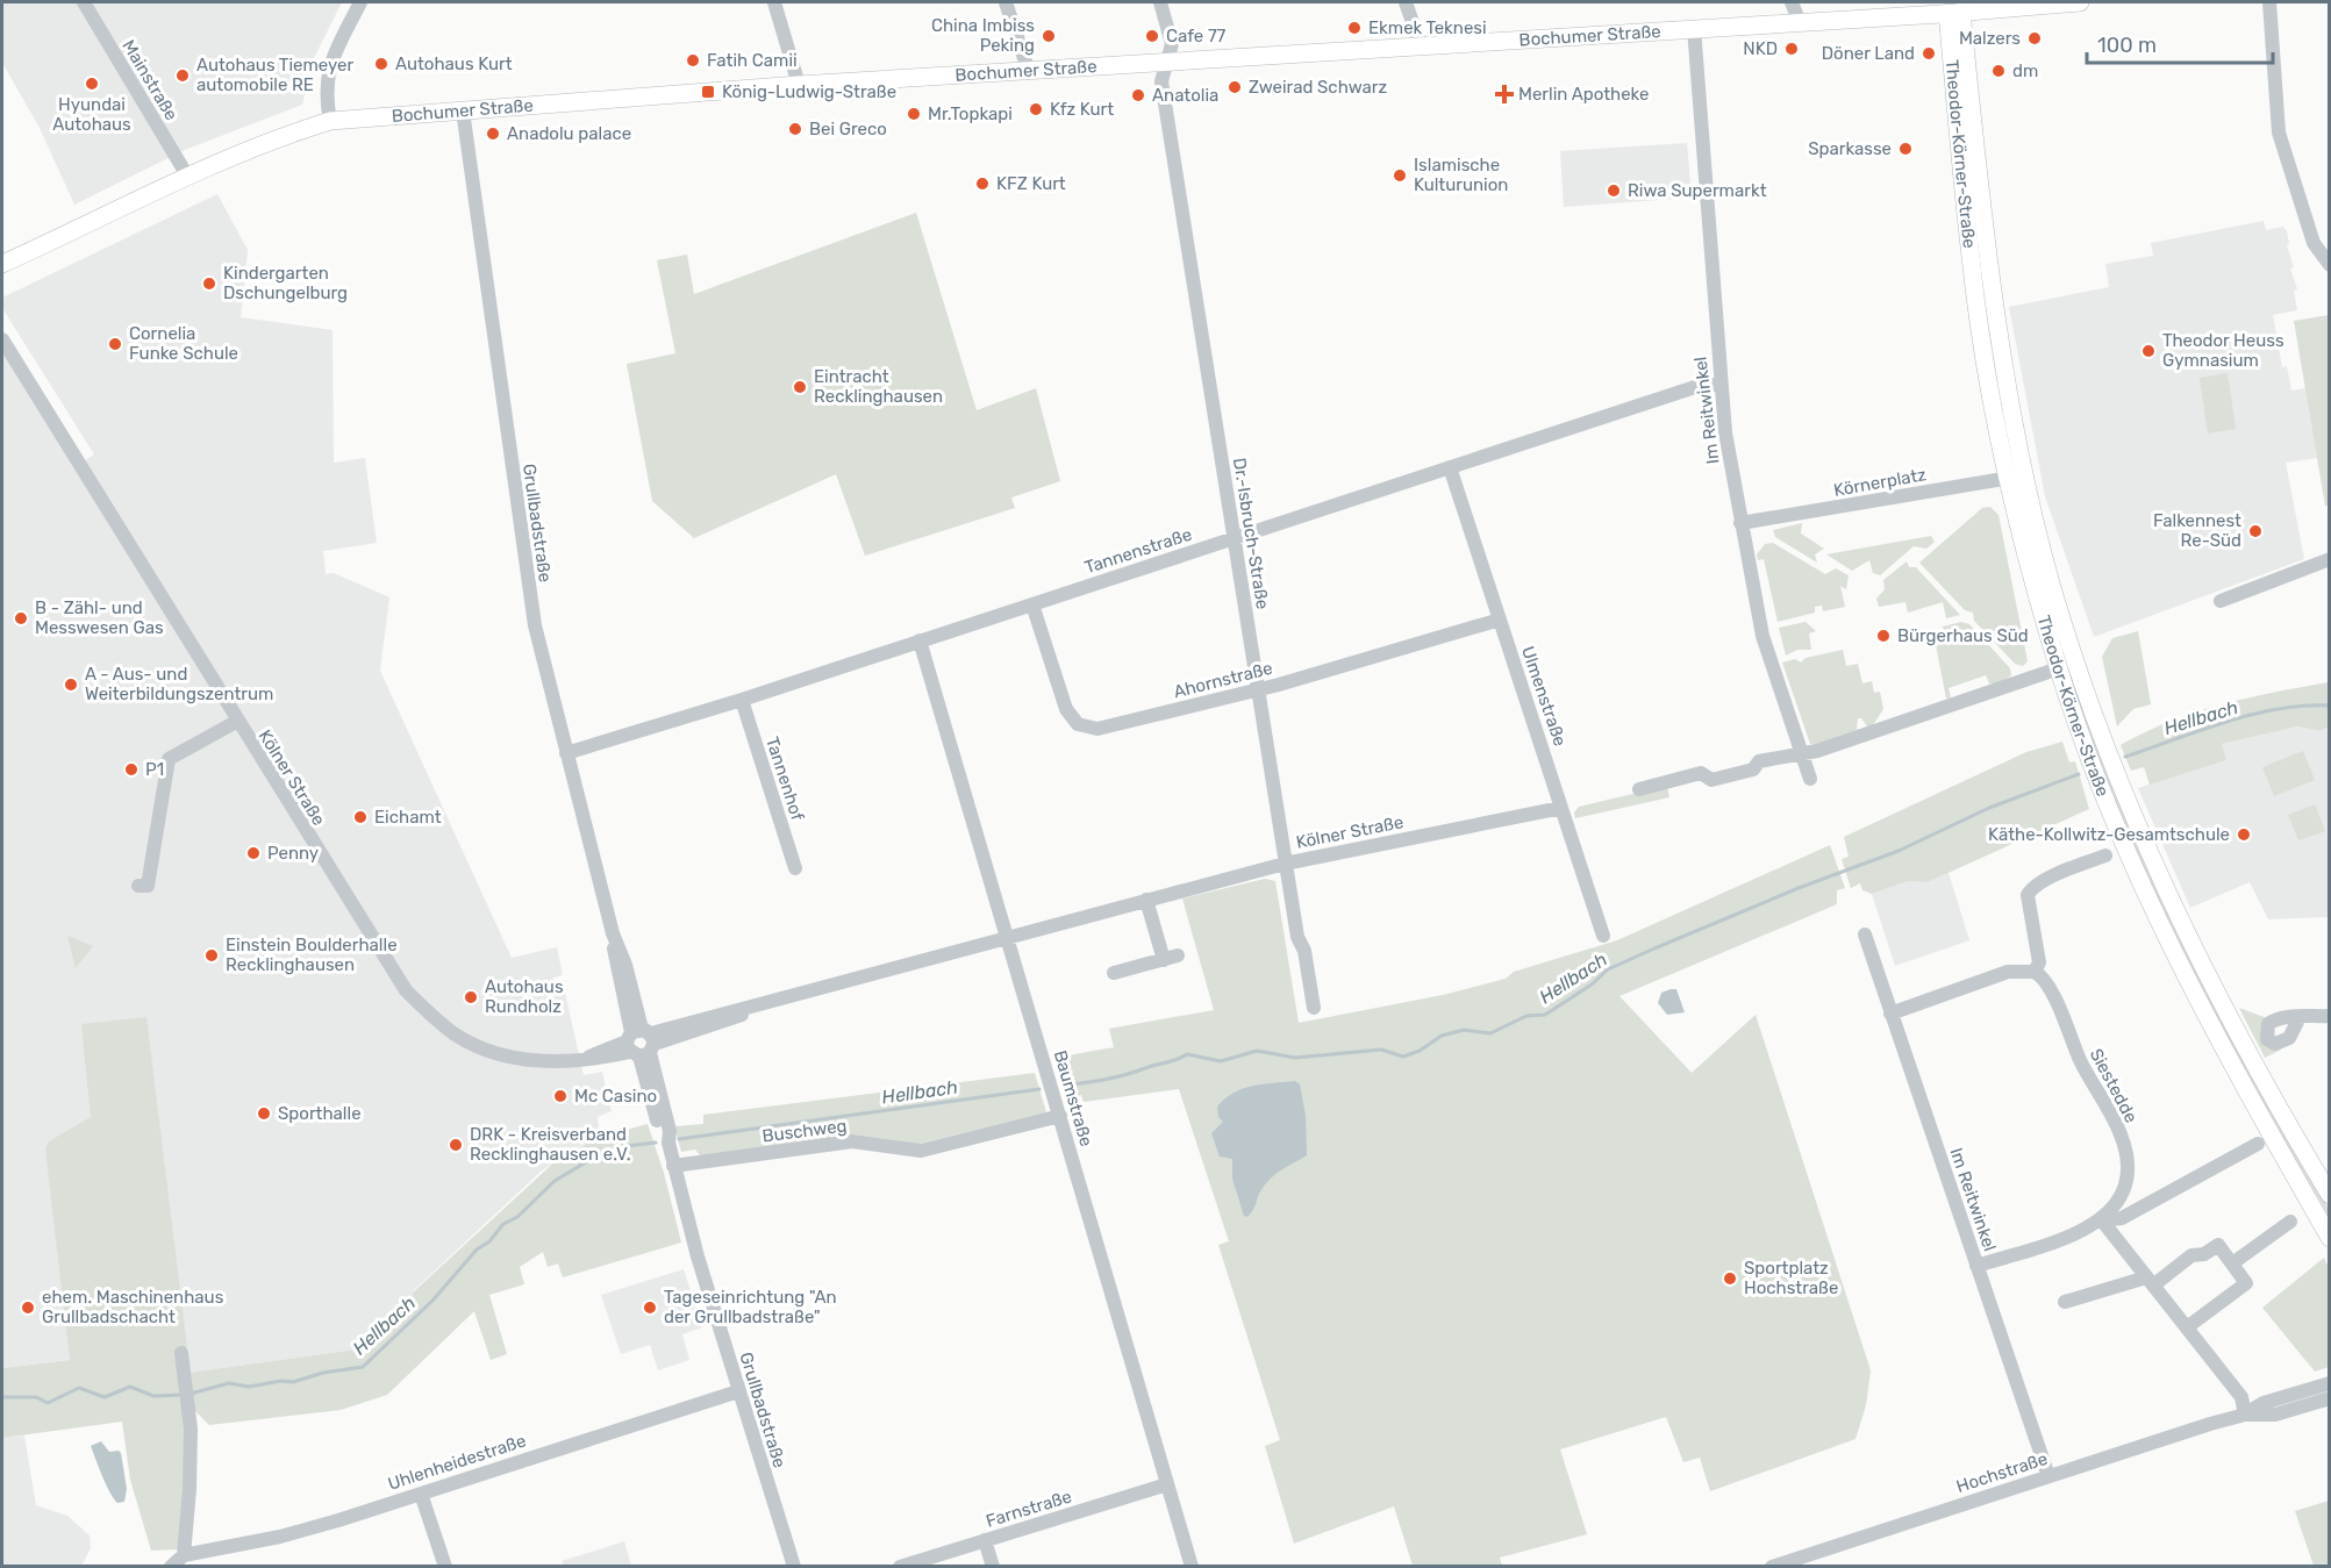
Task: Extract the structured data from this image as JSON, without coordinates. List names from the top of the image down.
{
  "streets": {
    "main road": ["Bochumer Straße", "Theodor-Körner-Straße"],
    "street": [
      "Mainstraße",
      "Im Reitwinkel",
      "Körnerplatz",
      "Grullbadstraße",
      "Dr.-Isbruch-Straße",
      "Tannenstraße",
      "Ahornstraße",
      "Ulmenstraße",
      "Kölner Straße",
      "Tannenhof",
      "Siestedde",
      "Baumstraße",
      "Buschweg",
      "Uhlenheidestraße",
      "Hochstraße",
      "Farnstraße"
    ]
  },
  "crossings": [
    ["Bochumer Straße", "Mainstraße"],
    ["Bochumer Straße", "Theodor-Körner-Straße"],
    ["Bochumer Straße", "Im Reitwinkel"],
    ["Bochumer Straße", "Grullbadstraße"],
    ["Bochumer Straße", "Dr.-Isbruch-Straße"],
    ["Theodor-Körner-Straße", "Körnerplatz"],
    ["Im Reitwinkel", "Körnerplatz"],
    ["Im Reitwinkel", "Tannenstraße"],
    ["Im Reitwinkel", "Hochstraße"],
    ["Grullbadstraße", "Tannenstraße"],
    ["Grullbadstraße", "Kölner Straße"],
    ["Grullbadstraße", "Buschweg"],
    ["Grullbadstraße", "Uhlenheidestraße"],
    ["Dr.-Isbruch-Straße", "Tannenstraße"],
    ["Dr.-Isbruch-Straße", "Ahornstraße"],
    ["Dr.-Isbruch-Straße", "Kölner Straße"],
    ["Tannenstraße", "Ahornstraße"],
    ["Tannenstraße", "Ulmenstraße"],
    ["Tannenstraße", "Tannenhof"],
    ["Tannenstraße", "Baumstraße"],
    ["Ahornstraße", "Ulmenstraße"],
    ["Ulmenstraße", "Kölner Straße"],
    ["Kölner Straße", "Baumstraße"],
    ["Baumstraße", "Buschweg"],
    ["Baumstraße", "Farnstraße"]
  ],
  "water": ["Hellbach"],
  "places": {
    "other": [
      "Ekmek Teknesi",
      "China Imbiss Peking",
      "Cafe 77",
      "Malzers",
      "NKD",
      "Döner Land",
      "Fatih Camii",
      "Autohaus Kurt",
      "dm",
      "Autohaus Tiemeyer automobile RE",
      "Hyundai Autohaus",
      "Zweirad Schwarz",
      "Anatolia",
      "Kfz Kurt",
      "Mr.Topkapi",
      "Bei Greco",
      "Anadolu palace",
      "Sparkasse",
      "Islamische Kulturunion",
      "KFZ Kurt",
      "Riwa Supermarkt",
      "Kindergarten Dschungelburg",
      "Cornelia Funke Schule",
      "Theodor Heuss Gymnasium",
      "Eintracht Recklinghausen",
      "Falkennest Re-Süd",
      "B - Zähl- und Messwesen Gas",
      "Bürgerhaus Süd",
      "A - Aus- und Weiterbildungszentrum",
      "P1",
      "Eichamt",
      "Käthe-Kollwitz-Gesamtschule",
      "Penny",
      "Einstein Boulderhalle Recklinghausen",
      "Autohaus Rundholz",
      "Mc Casino",
      "Sporthalle",
      "DRK - Kreisverband Recklinghausen e.V.",
      "Sportplatz Hochstraße",
      "ehem. Maschinenhaus Grullbadschacht",
      "Tageseinrichtung \"An der Grullbadstraße\""
    ],
    "transit": ["König-Ludwig-Straße"],
    "health": ["Merlin Apotheke"]
  },
  "scale_bar": "100 m"
}
